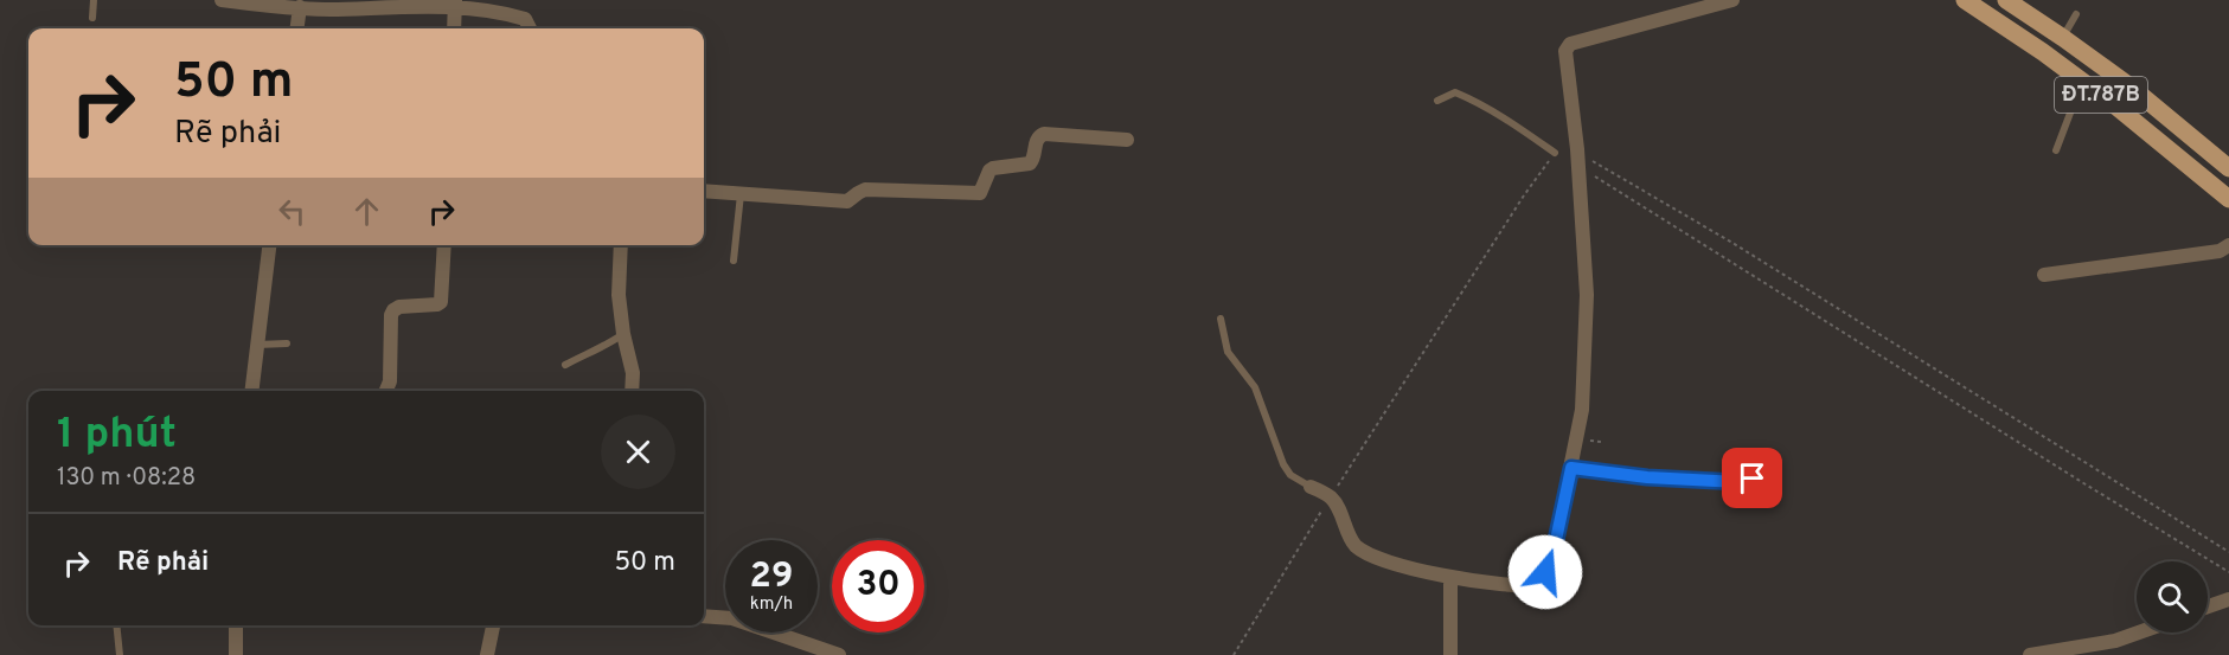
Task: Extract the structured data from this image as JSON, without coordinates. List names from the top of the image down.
{
  "streets": {
    "main road": ["ĐT.787B"]
  },
  "page": {
    "turn": ["50 m", "Rẽ phải"],
    "heading": ["1 phút", "130 m · 08:28"],
    "list": [
      {
        "name": "Rẽ phải",
        "value": "50 m"
      }
    ],
    "speed": "29 km/h",
    "limit": "30"
  }
}
